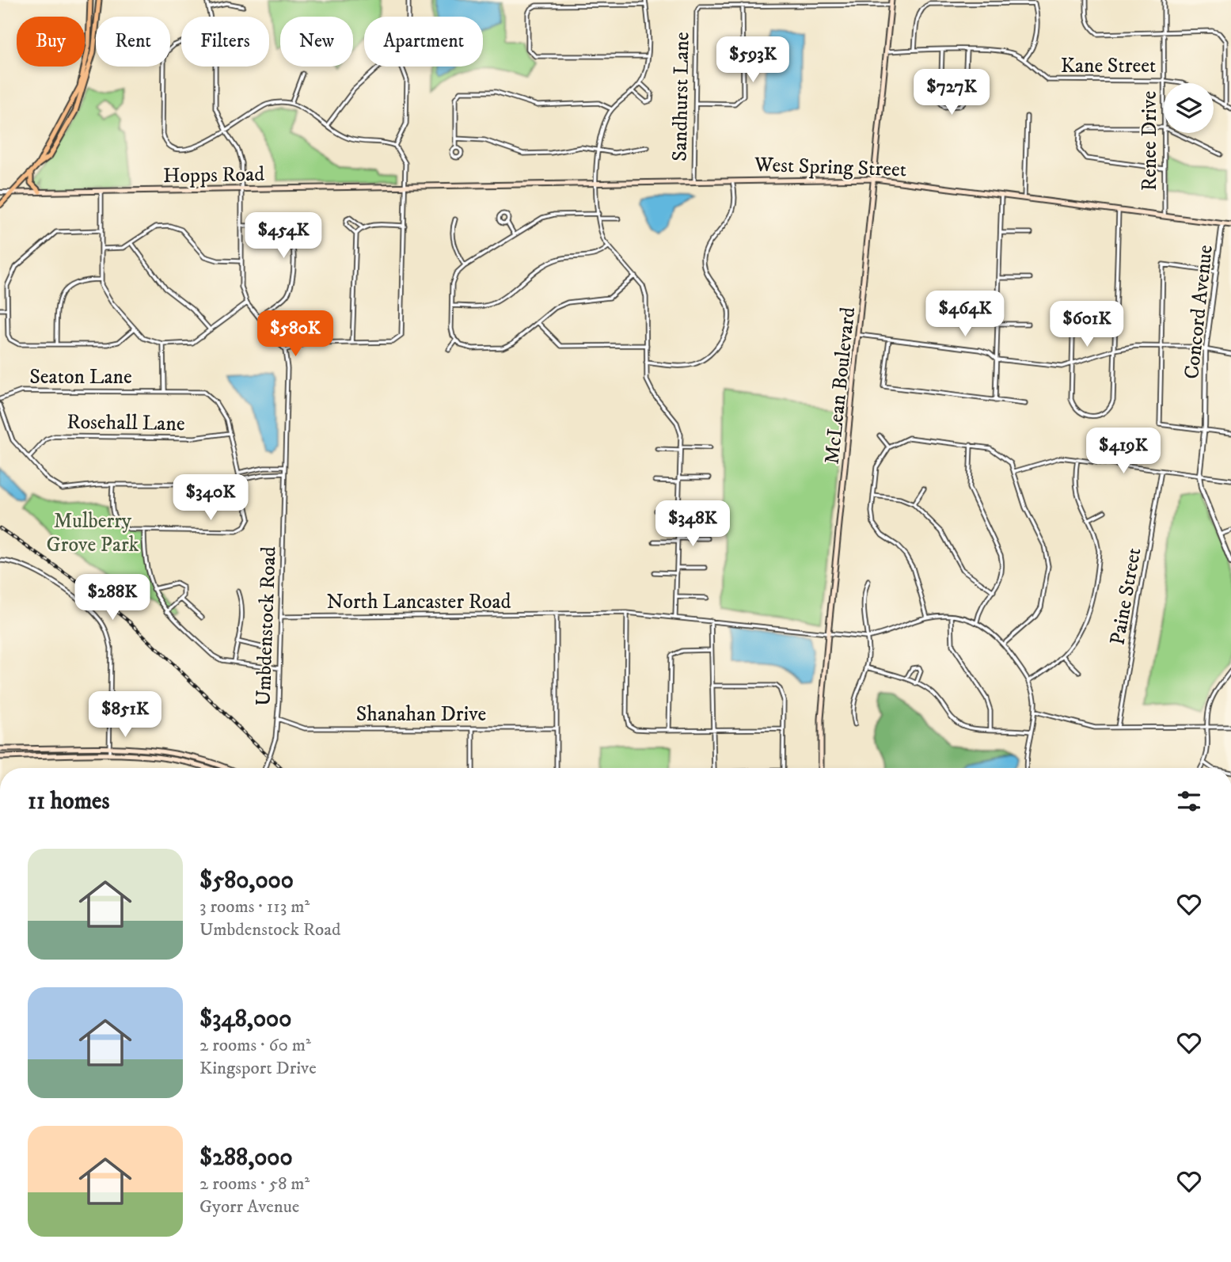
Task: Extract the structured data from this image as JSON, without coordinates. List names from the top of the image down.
{
  "streets": {
    "main road": ["West Spring Street", "Hopps Road", "McLean Boulevard"],
    "street": [
      "Kane Street",
      "Sandhurst Lane",
      "Renee Drive",
      "Concord Avenue",
      "Seaton Lane",
      "Rosehall Lane",
      "Paine Street",
      "North Lancaster Road",
      "Umbdenstock Road",
      "Shanahan Drive"
    ]
  },
  "crossings": [
    ["Kane Street", "Renee Drive"],
    ["Kane Street", "McLean Boulevard"],
    ["Sandhurst Lane", "West Spring Street"],
    ["Sandhurst Lane", "McLean Boulevard"],
    ["Renee Drive", "West Spring Street"],
    ["West Spring Street", "Hopps Road"],
    ["West Spring Street", "Concord Avenue"],
    ["West Spring Street", "McLean Boulevard"],
    ["Seaton Lane", "Rosehall Lane"],
    ["McLean Boulevard", "North Lancaster Road"],
    ["North Lancaster Road", "Umbdenstock Road"],
    ["Umbdenstock Road", "Shanahan Drive"]
  ],
  "parks": ["Mulberry Grove Park"],
  "page": {
    "chip": [
      "Buy",
      "Rent",
      "Filters",
      "New",
      "Apartment"
    ],
    "price": [
      "$593K",
      "$727K",
      "$454K",
      "$464K",
      "$601K",
      "$580K",
      "$419K",
      "$340K",
      "$348K",
      "$288K",
      "$851K"
    ],
    "heading": "11 homes",
    "list": [
      {
        "name": "$580,000",
        "note": "3 rooms · 113 m² · Umbdenstock Road"
      },
      {
        "name": "$348,000",
        "note": "2 rooms · 60 m² · Kingsport Drive"
      },
      {
        "name": "$288,000",
        "note": "2 rooms · 58 m² · Gyorr Avenue"
      }
    ]
  }
}
